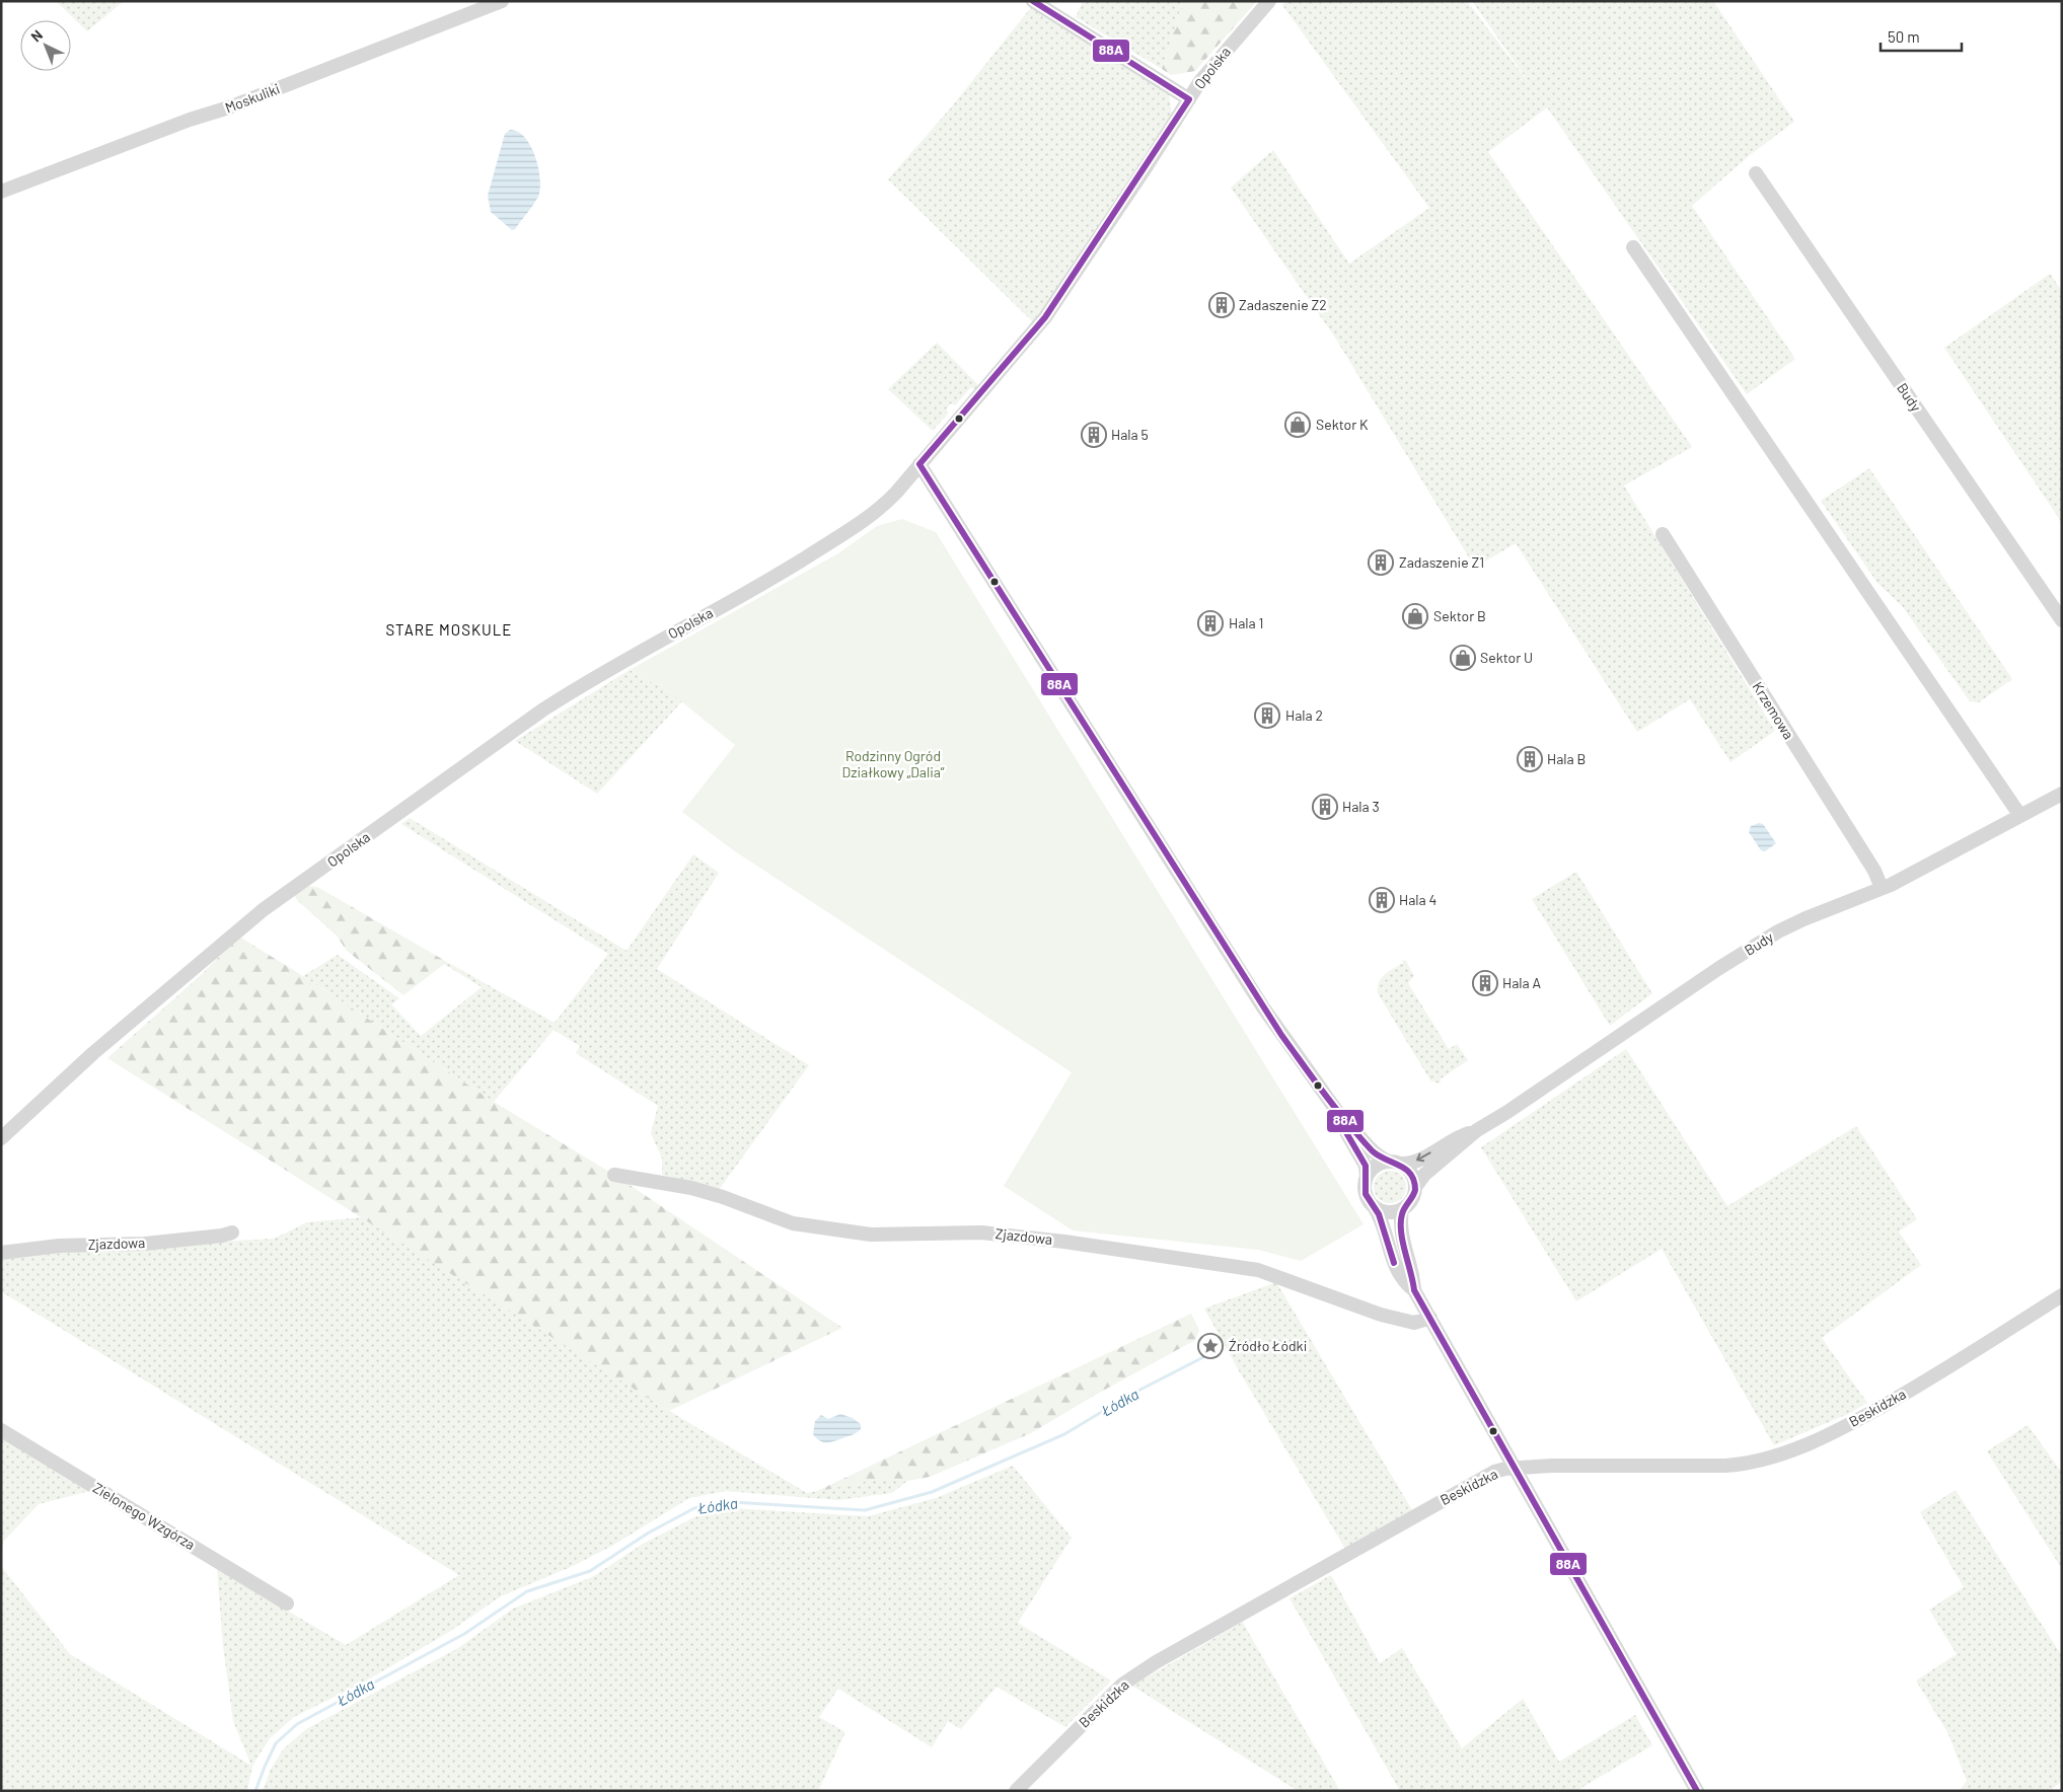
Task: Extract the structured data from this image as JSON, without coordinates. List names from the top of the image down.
{
  "streets": {
    "street": [
      "Opolska",
      "Moskuliki",
      "Budy",
      "Krzemowa",
      "Zjazdowa",
      "Beskidzka",
      "Zielonego Wzgórza"
    ]
  },
  "crossings": [
    ["Budy", "Krzemowa"]
  ],
  "districts": ["STARE MOSKULE"],
  "water": ["Łódka"],
  "parks": ["Rodzinny Ogród Działkowy „Dalia”"],
  "places": {
    "building": [
      "Zadaszenie Z2",
      "Hala 5",
      "Zadaszenie Z1",
      "Hala 1",
      "Hala 2",
      "Hala B",
      "Hala 3",
      "Hala 4",
      "Hala A"
    ],
    "shop": ["Sektor K", "Sektor B", "Sektor U"],
    "place": ["Źródło Łódki"]
  },
  "lines": ["transit line 88A"],
  "scale_bar": "50 m",
  "north": "top left"
}
